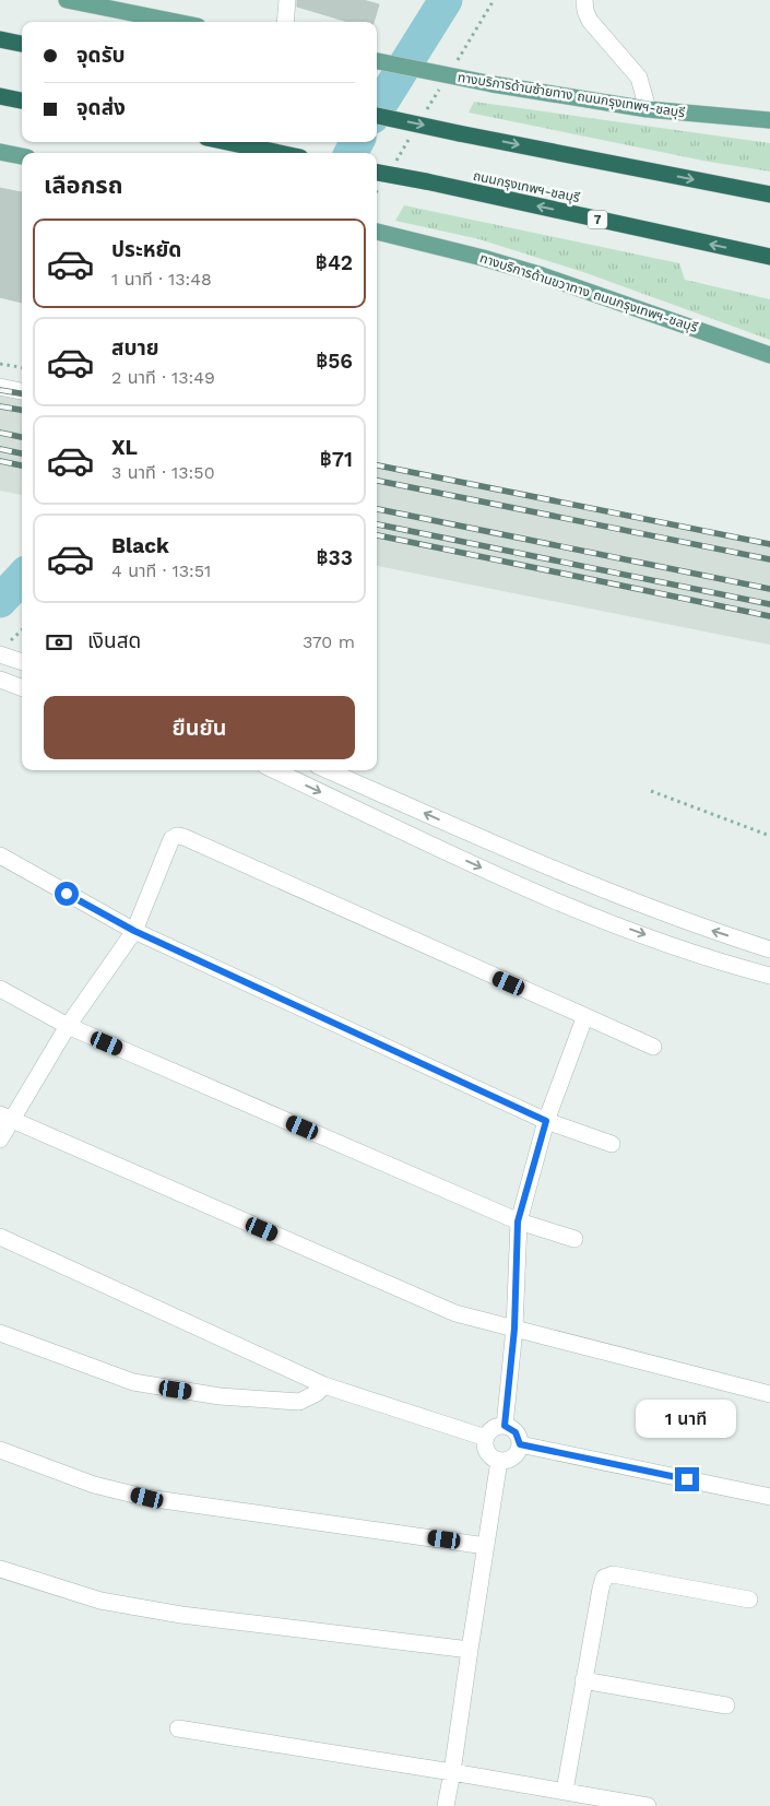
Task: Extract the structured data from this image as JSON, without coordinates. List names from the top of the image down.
{
  "streets": {
    "highway": ["ถนนกรุงเทพฯ-ชลบุรี", "7"],
    "main road": ["ทางบริการด้านซ้ายทาง ถนนกรุงเทพฯ-ชลบุรี", "ทางบริการด้านขวาทาง ถนนกรุงเทพฯ-ชลบุรี"]
  },
  "page": {
    "banner": ["จุดรับ", "จุดส่ง"],
    "heading": "เลือกรถ",
    "list": [
      {
        "name": "ประหยัด",
        "note": "1 นาที · 13:48",
        "value": "฿42"
      },
      {
        "name": "สบาย",
        "note": "2 นาที · 13:49",
        "value": "฿56"
      },
      {
        "name": "XL",
        "note": "3 นาที · 13:50",
        "value": "฿71"
      },
      {
        "name": "Black",
        "note": "4 นาที · 13:51",
        "value": "฿33"
      }
    ],
    "pay": ["เงินสด", "370 m"],
    "buttons": "ยืนยัน",
    "bubble": "1 นาที"
  }
}
